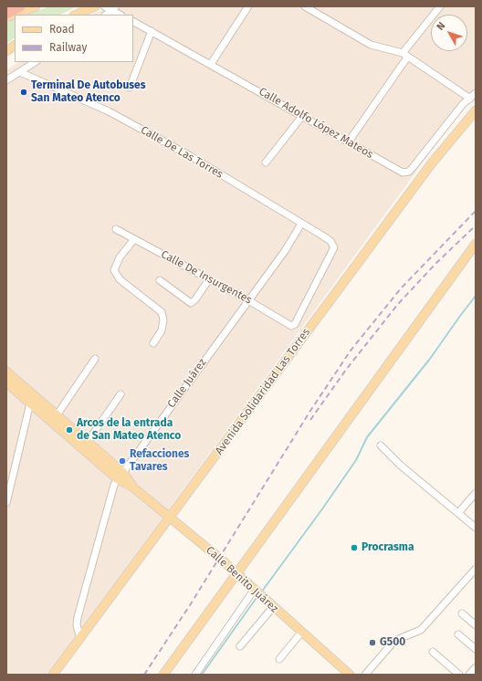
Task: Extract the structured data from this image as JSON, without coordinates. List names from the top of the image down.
{
  "streets": {
    "main road": ["Avenida Solidaridad Las Torres", "Calle Benito Juárez"],
    "street": [
      "Calle Adolfo López Mateos",
      "Calle De Las Torres",
      "Calle De Insurgentes",
      "Calle Juárez"
    ]
  },
  "crossings": [
    ["Calle De Las Torres", "Calle De Insurgentes"],
    ["Calle De Las Torres", "Calle Juárez"],
    ["Calle De Insurgentes", "Calle Juárez"],
    ["Calle Juárez", "Avenida Solidaridad Las Torres"],
    ["Calle Juárez", "Calle Benito Juárez"],
    ["Avenida Solidaridad Las Torres", "Calle Benito Juárez"]
  ],
  "places": [
    "Terminal De Autobuses San Mateo Atenco",
    "Arcos de la entrada de San Mateo Atenco",
    "Refacciones Tavares",
    "Procrasma",
    "G500"
  ],
  "legend": ["Road", "Railway"],
  "north": "top left"
}
